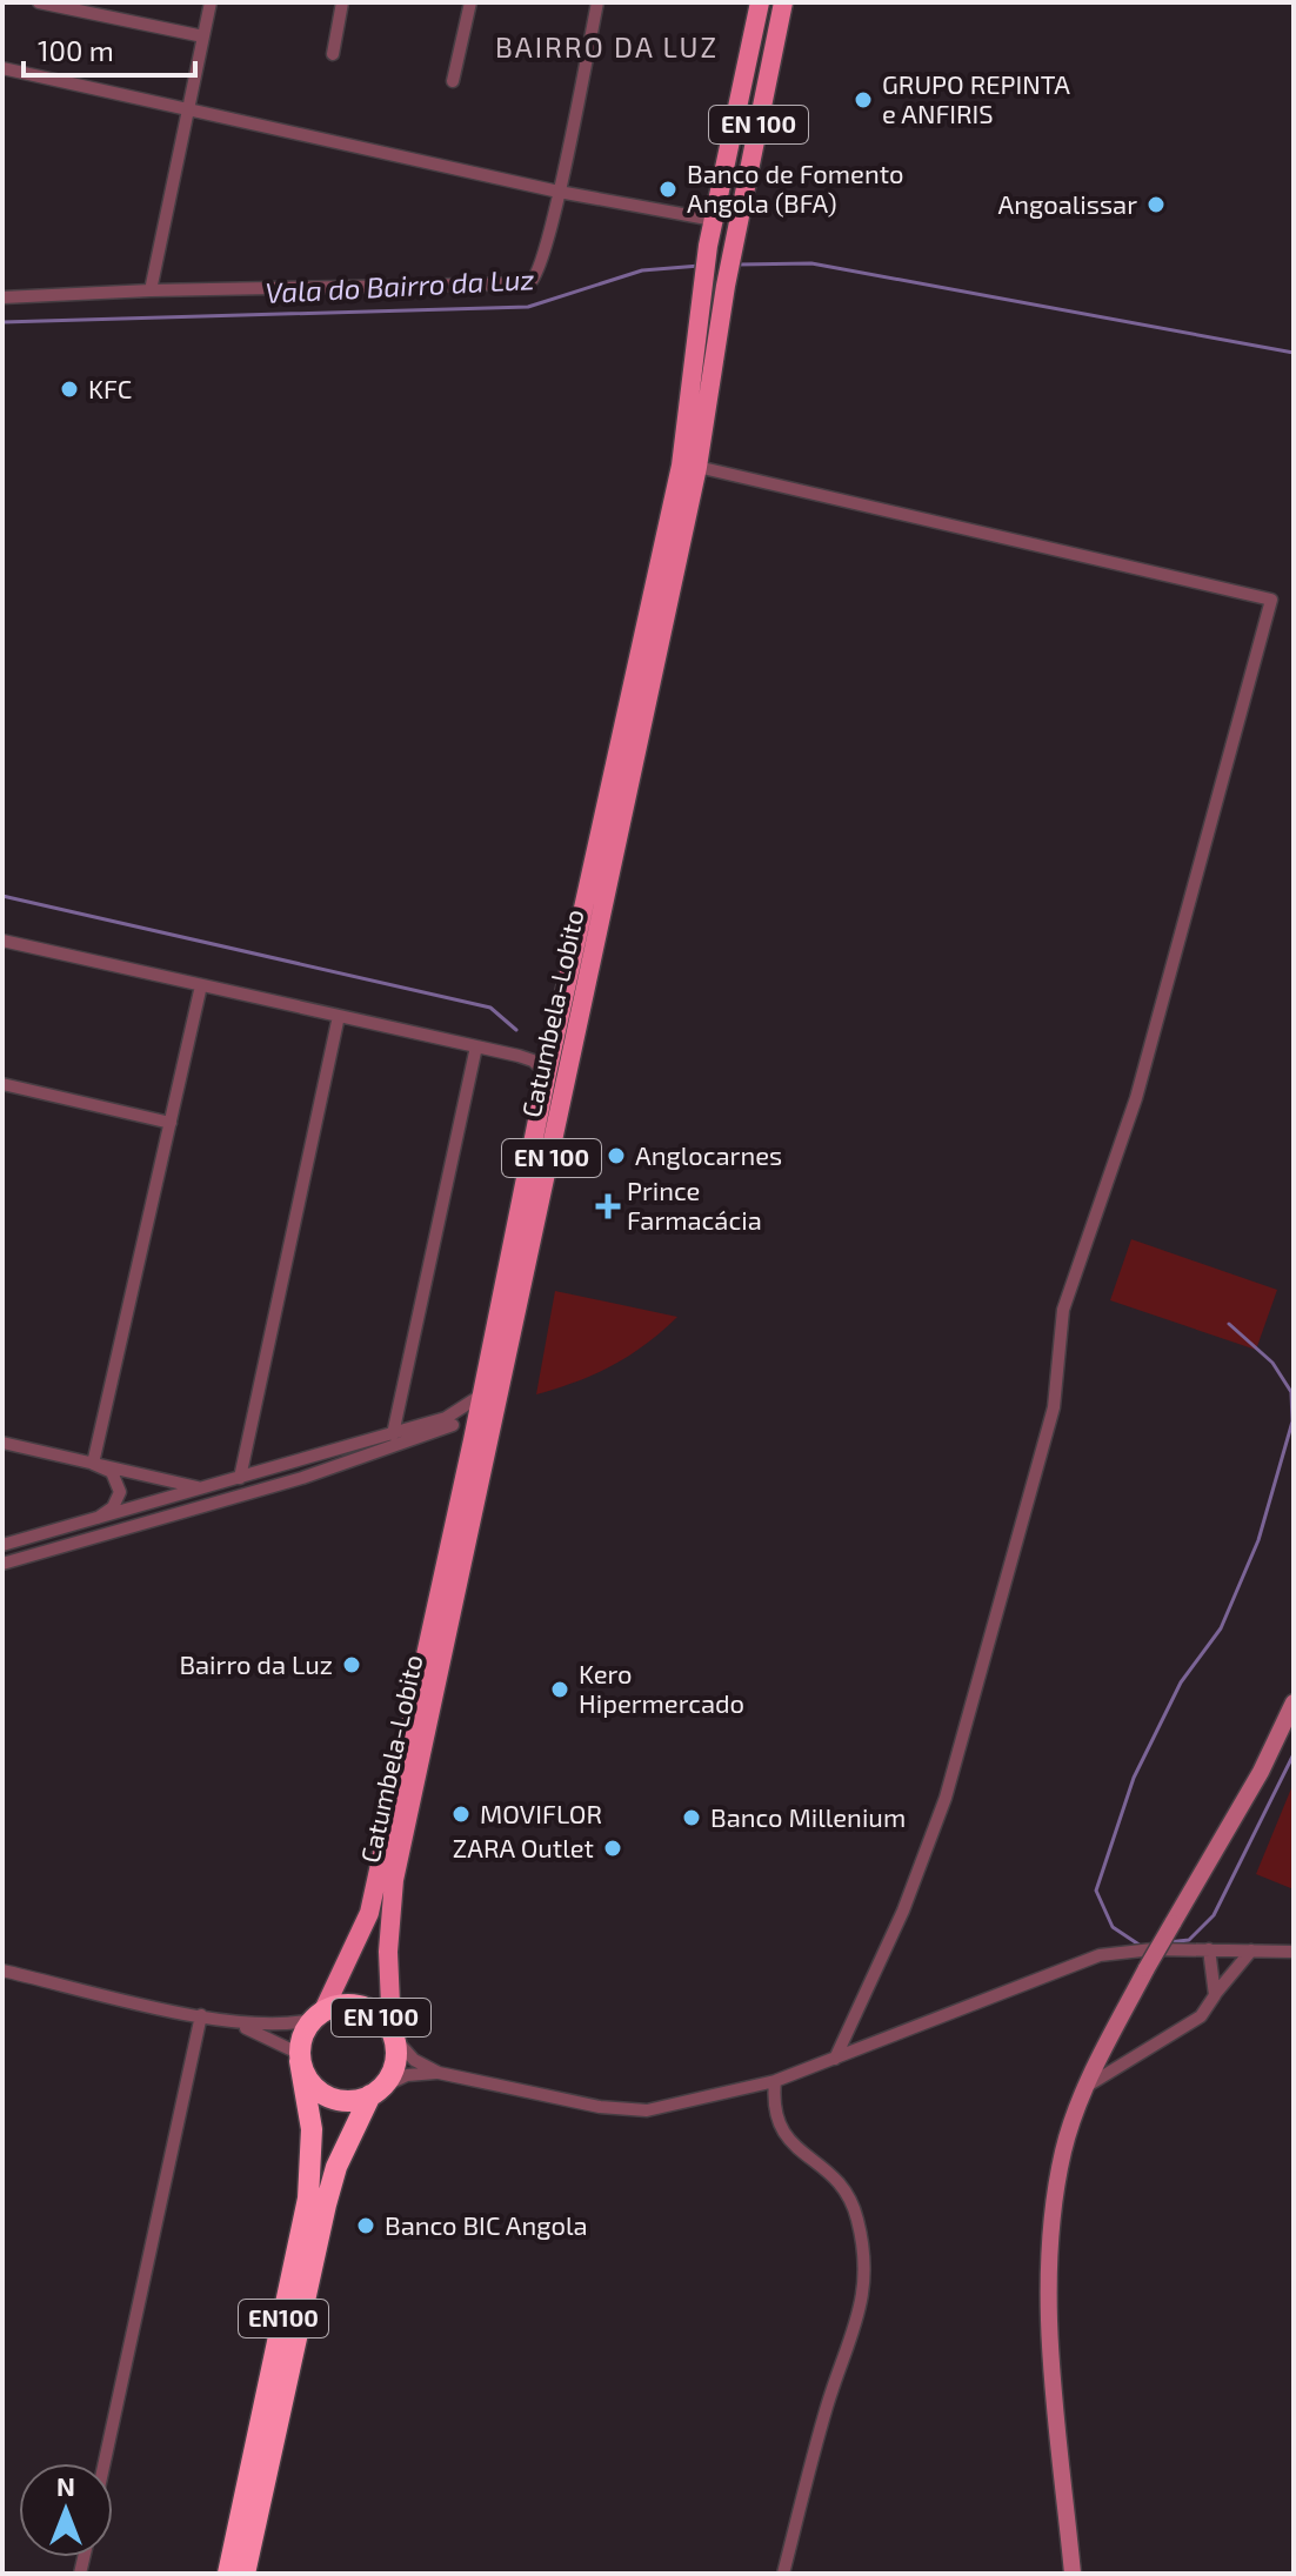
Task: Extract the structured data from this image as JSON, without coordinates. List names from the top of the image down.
{
  "streets": {
    "highway": ["EN 100", "EN100"],
    "main road": ["Catumbela-Lobito"]
  },
  "crossings": [
    ["EN 100", "Catumbela-Lobito"],
    ["EN 100", "EN100"],
    ["Catumbela-Lobito", "EN100"]
  ],
  "districts": ["BAIRRO DA LUZ"],
  "water": ["Vala do Bairro da Luz"],
  "places": {
    "other": [
      "GRUPO REPINTA e ANFIRIS",
      "Banco de Fomento Angola (BFA)",
      "Angoalissar",
      "KFC",
      "Anglocarnes",
      "Bairro da Luz",
      "Kero Hipermercado",
      "MOVIFLOR",
      "Banco Millenium",
      "ZARA Outlet",
      "Banco BIC Angola"
    ],
    "health": ["Prince Farmacácia"]
  },
  "scale_bar": "100 m",
  "north": "top"
}
